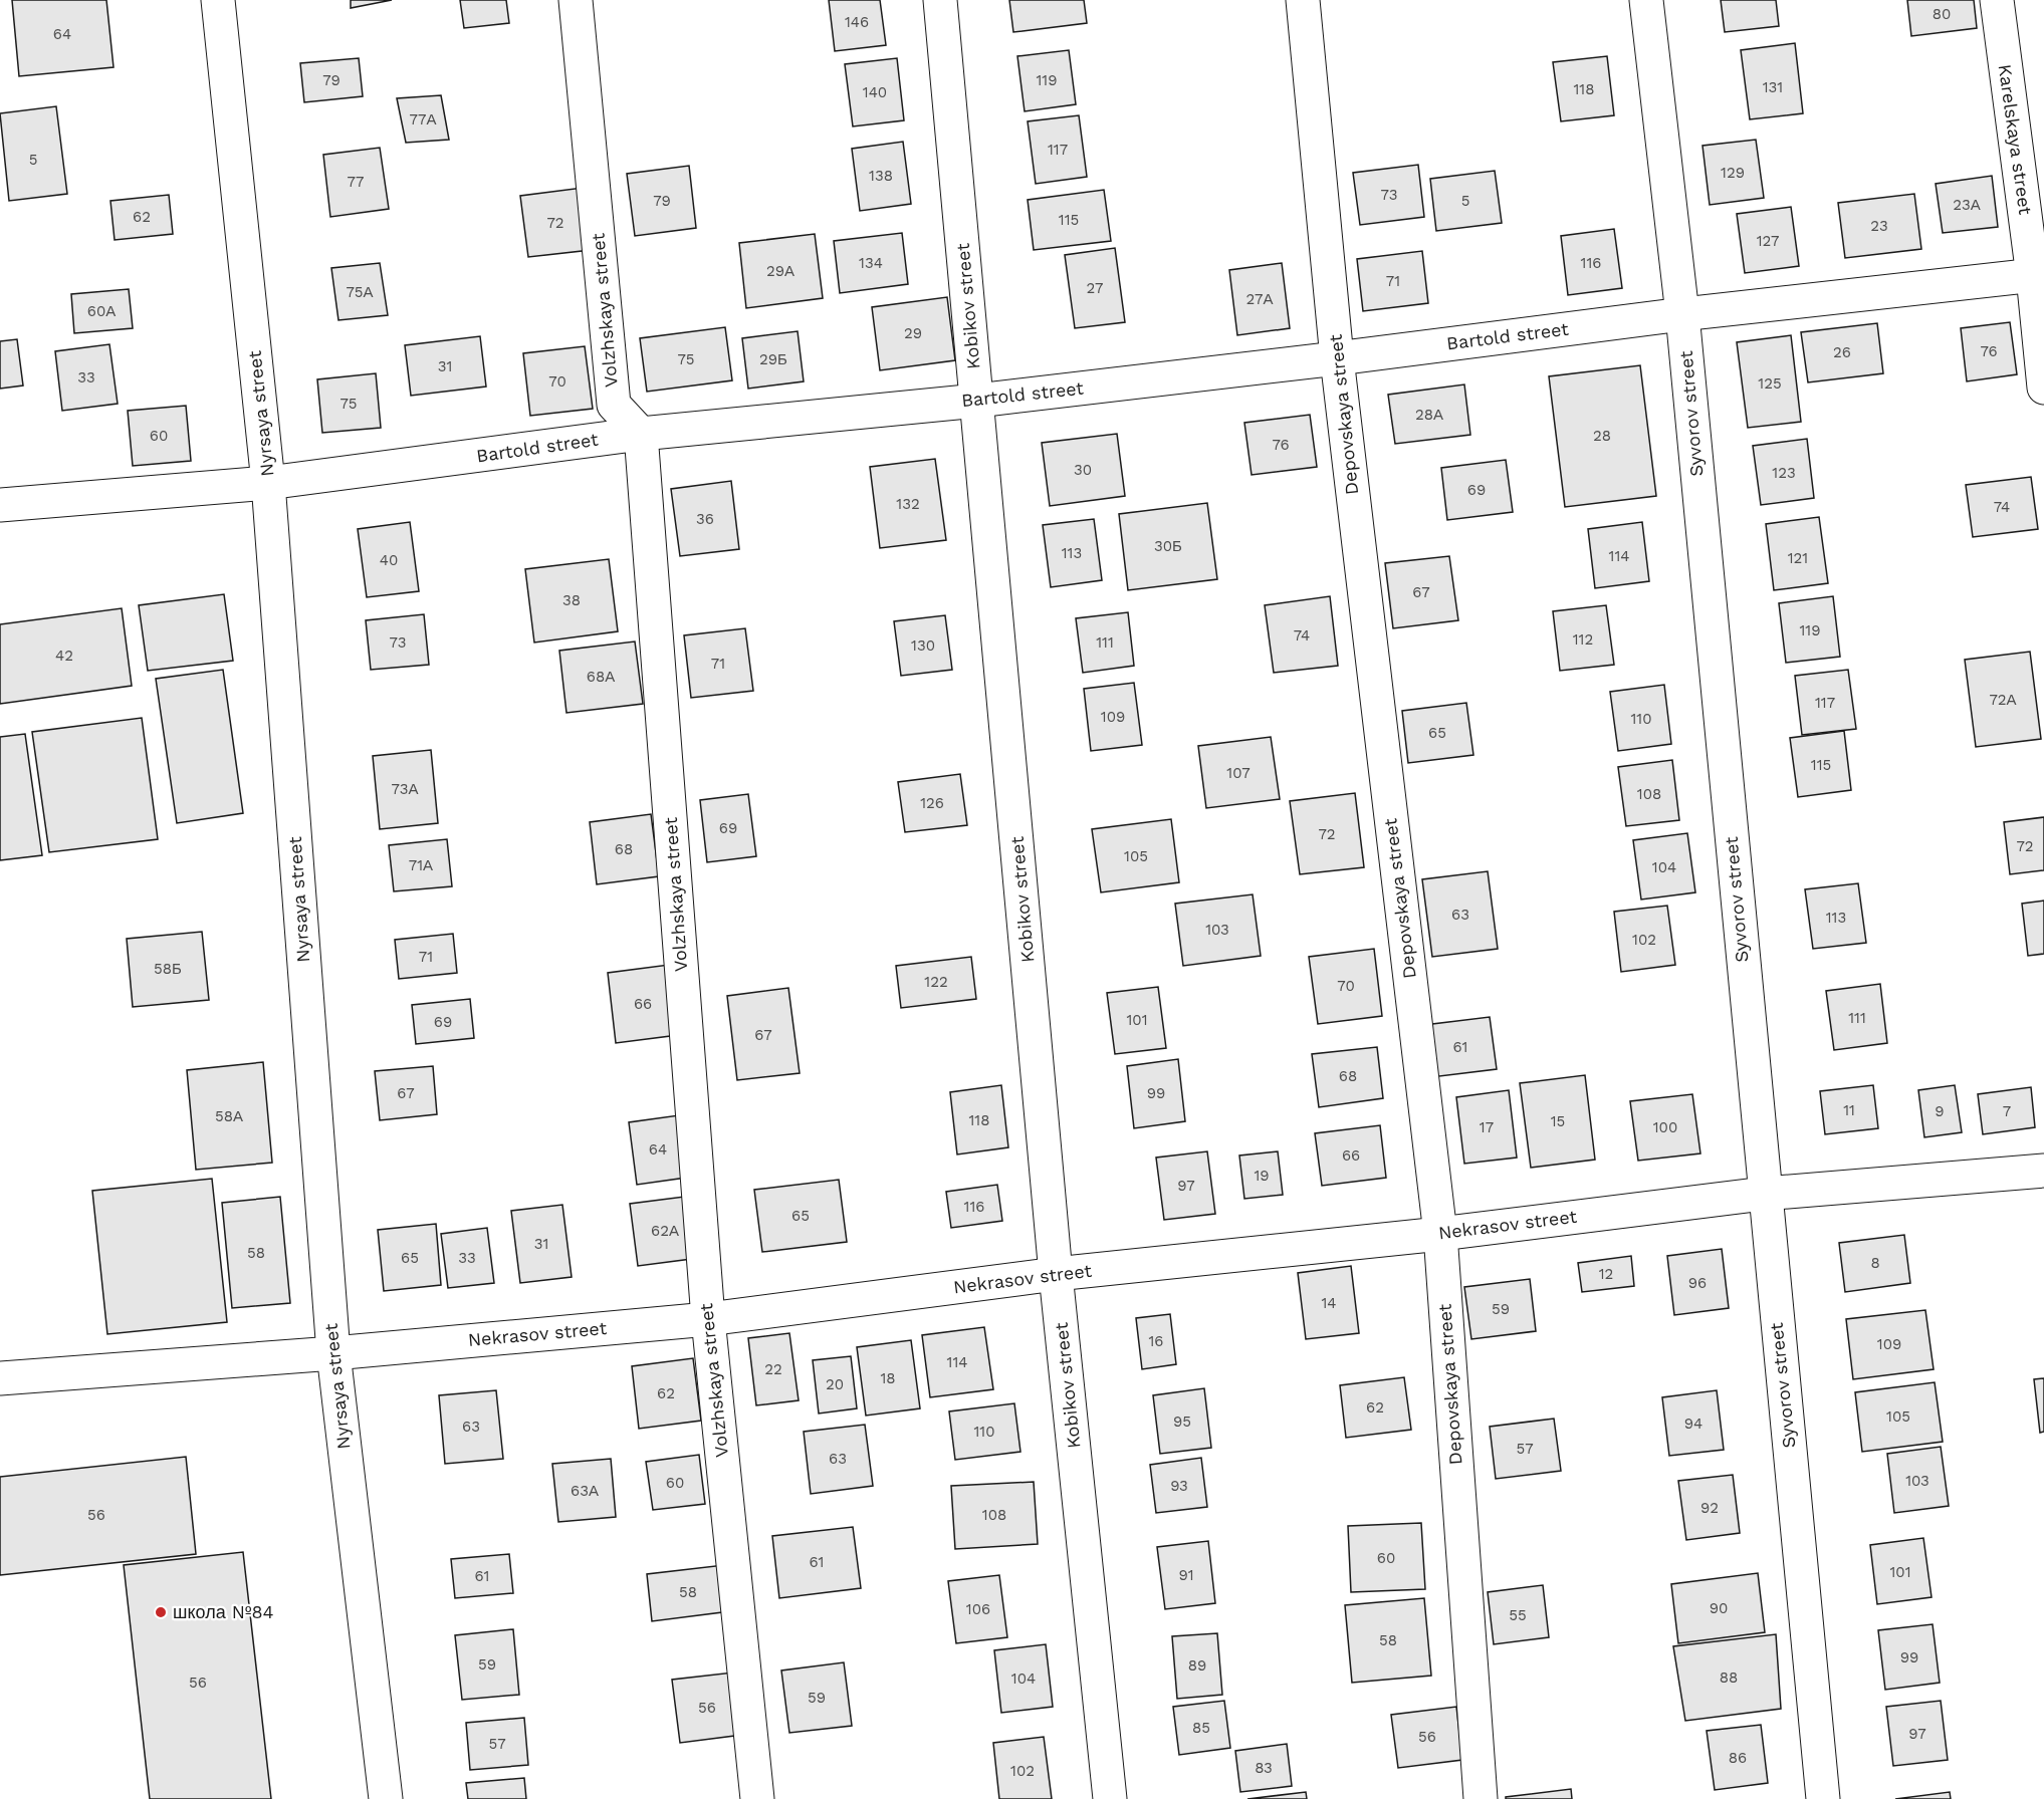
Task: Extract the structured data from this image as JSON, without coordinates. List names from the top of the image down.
{
  "streets": {
    "street": [
      "Karelskaya street",
      "Kobikov street",
      "Volzhskaya street",
      "Bartold street",
      "Nyrsaya street",
      "Syvorov street",
      "Depovskaya street",
      "Nekrasov street"
    ]
  },
  "crossings": [
    ["Karelskaya street", "Bartold street"],
    ["Kobikov street", "Bartold street"],
    ["Kobikov street", "Nekrasov street"],
    ["Volzhskaya street", "Bartold street"],
    ["Volzhskaya street", "Nekrasov street"],
    ["Bartold street", "Nyrsaya street"],
    ["Bartold street", "Syvorov street"],
    ["Bartold street", "Depovskaya street"],
    ["Nyrsaya street", "Nekrasov street"],
    ["Syvorov street", "Nekrasov street"],
    ["Depovskaya street", "Nekrasov street"]
  ],
  "places": ["школа №84"],
  "house_numbers": [
    "80",
    "146",
    "64",
    "79",
    "119",
    "131",
    "118",
    "140",
    "77А",
    "117",
    "5",
    "129",
    "138",
    "77",
    "73",
    "79",
    "5",
    "23А",
    "62",
    "115",
    "72",
    "23",
    "127",
    "134",
    "116",
    "29А",
    "71",
    "27",
    "75А",
    "27А",
    "60А",
    "29",
    "76",
    "26",
    "75",
    "29Б",
    "31",
    "33",
    "70",
    "125",
    "75",
    "28А",
    "60",
    "28",
    "76",
    "30",
    "123",
    "69",
    "132",
    "74",
    "36",
    "30Б",
    "113",
    "114",
    "121",
    "40",
    "67",
    "38",
    "119",
    "74",
    "112",
    "73",
    "111",
    "130",
    "42",
    "71",
    "68А",
    "72А",
    "117",
    "109",
    "110",
    "65",
    "115",
    "107",
    "73А",
    "108",
    "126",
    "69",
    "72",
    "72",
    "68",
    "105",
    "71А",
    "104",
    "63",
    "113",
    "103",
    "102",
    "71",
    "58Б",
    "122",
    "70",
    "66",
    "111",
    "101",
    "69",
    "67",
    "61",
    "68",
    "67",
    "99",
    "11",
    "9",
    "7",
    "58А",
    "118",
    "15",
    "17",
    "100",
    "64",
    "66",
    "19",
    "97",
    "116",
    "65",
    "62А",
    "31",
    "58",
    "65",
    "33",
    "8",
    "12",
    "96",
    "14",
    "59",
    "16",
    "109",
    "114",
    "22",
    "18",
    "20",
    "62",
    "62",
    "105",
    "95",
    "94",
    "63",
    "110",
    "57",
    "63",
    "103",
    "60",
    "93",
    "63А",
    "92",
    "56",
    "108",
    "60",
    "61",
    "101",
    "91",
    "61",
    "58",
    "90",
    "106",
    "55",
    "58",
    "99",
    "59",
    "89",
    "88",
    "104",
    "56",
    "59",
    "56",
    "85",
    "97",
    "56",
    "57",
    "86",
    "83",
    "102"
  ]
}
